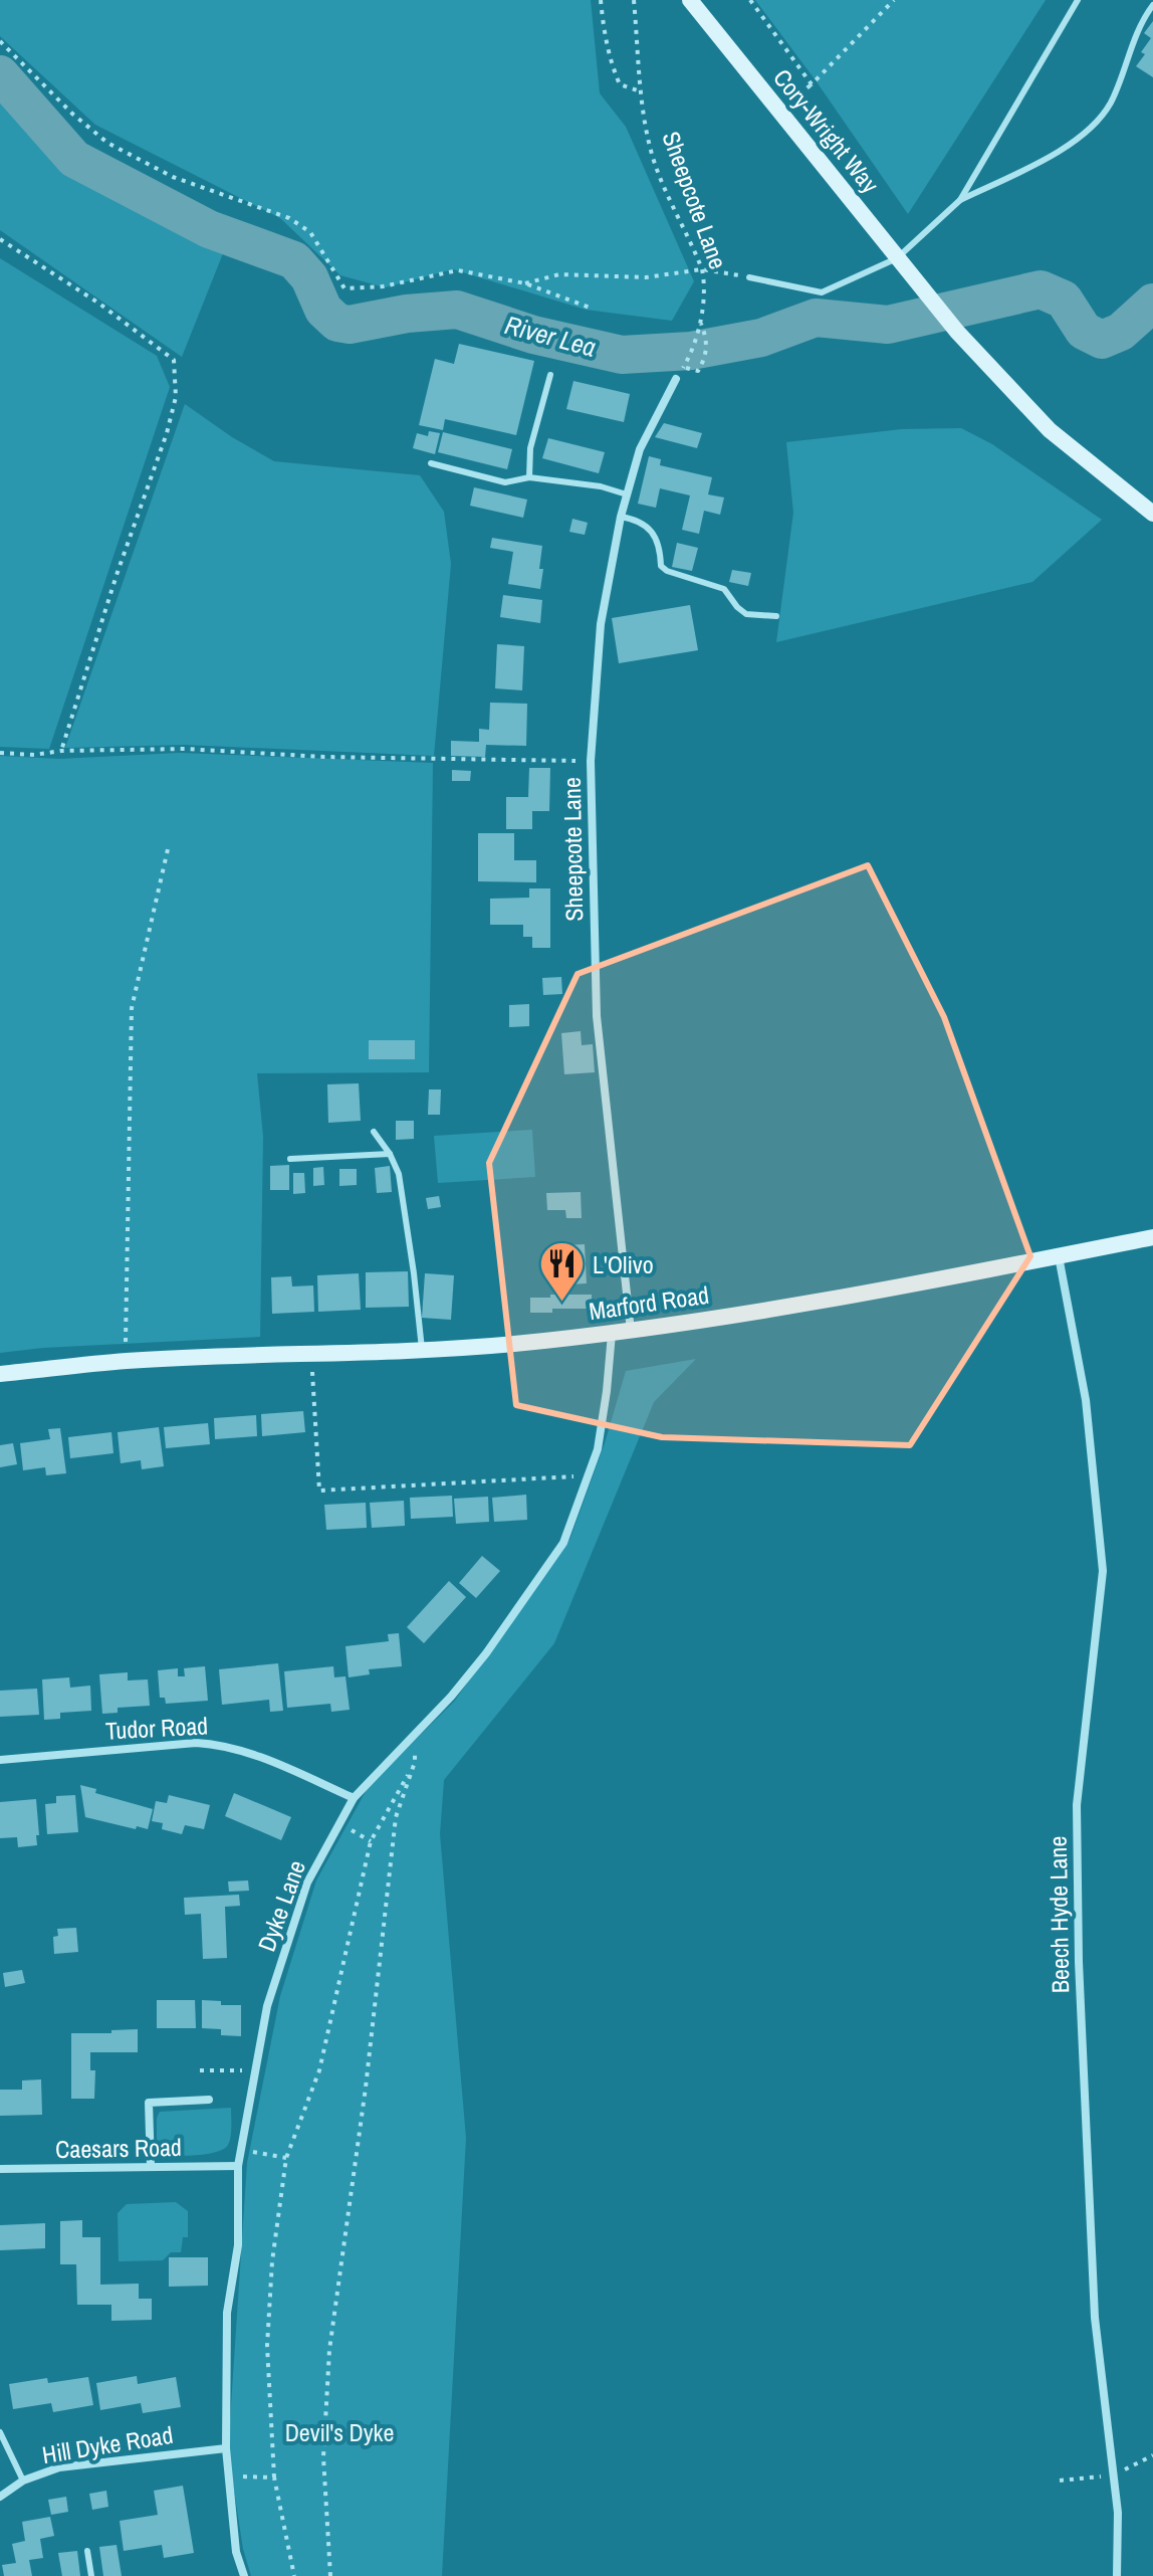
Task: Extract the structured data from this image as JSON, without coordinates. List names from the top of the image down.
{
  "streets": {
    "street": [
      "Cory-Wright Way",
      "Sheepcote Lane",
      "Marford Road",
      "Tudor Road",
      "Dyke Lane",
      "Beech Hyde Lane",
      "Caesars Road",
      "Hill Dyke Road"
    ]
  },
  "crossings": [
    ["Sheepcote Lane", "Marford Road"],
    ["Marford Road", "Dyke Lane"],
    ["Marford Road", "Beech Hyde Lane"],
    ["Tudor Road", "Dyke Lane"],
    ["Dyke Lane", "Caesars Road"],
    ["Dyke Lane", "Hill Dyke Road"]
  ],
  "water": ["River Lea"],
  "parks": ["Devil's Dyke"],
  "places": {
    "restaurant": ["L'Olivo"]
  }
}
